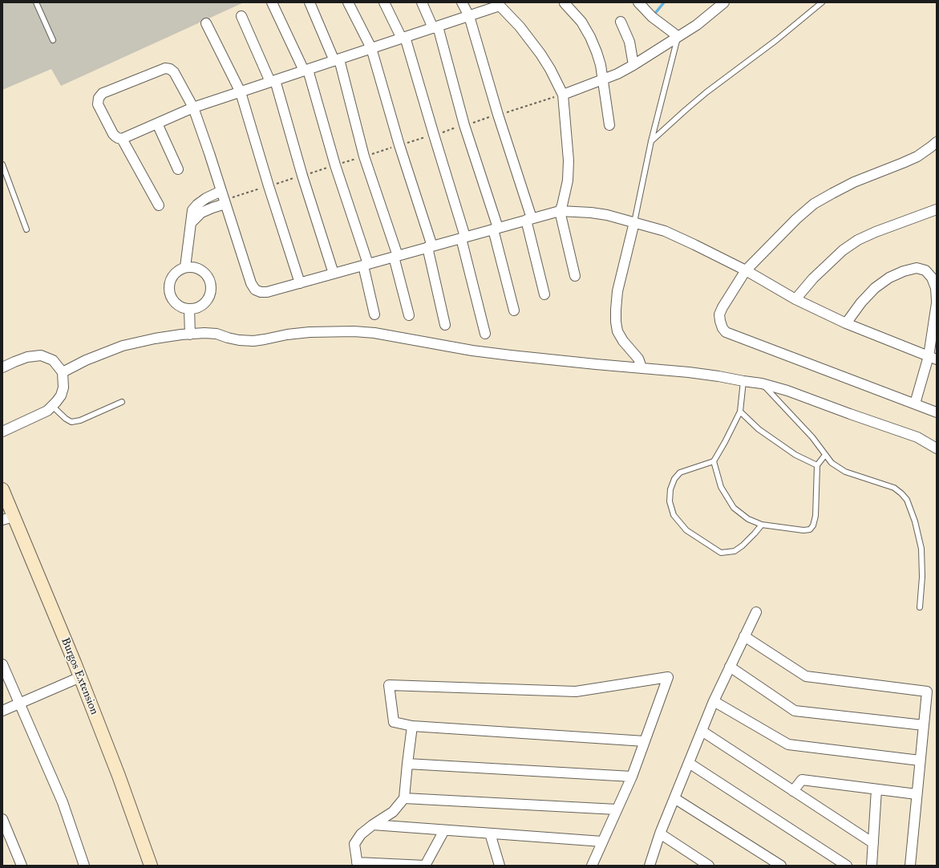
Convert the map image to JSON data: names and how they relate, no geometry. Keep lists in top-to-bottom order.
{
  "streets": {
    "main road": ["Burgos Extension"]
  }
}
